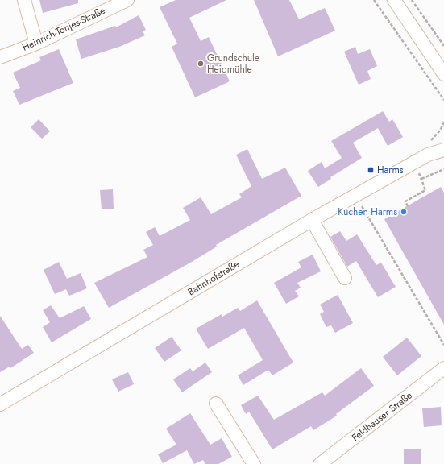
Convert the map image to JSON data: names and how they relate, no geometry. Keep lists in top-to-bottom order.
{
  "streets": {
    "street": ["Heinrich-Tönjes-Straße", "Bahnhofstraße", "Feldhauser Straße"]
  },
  "places": {
    "other": ["Grundschule Heidmühle", "Küchen Harms"],
    "transit": ["Harms"]
  }
}
